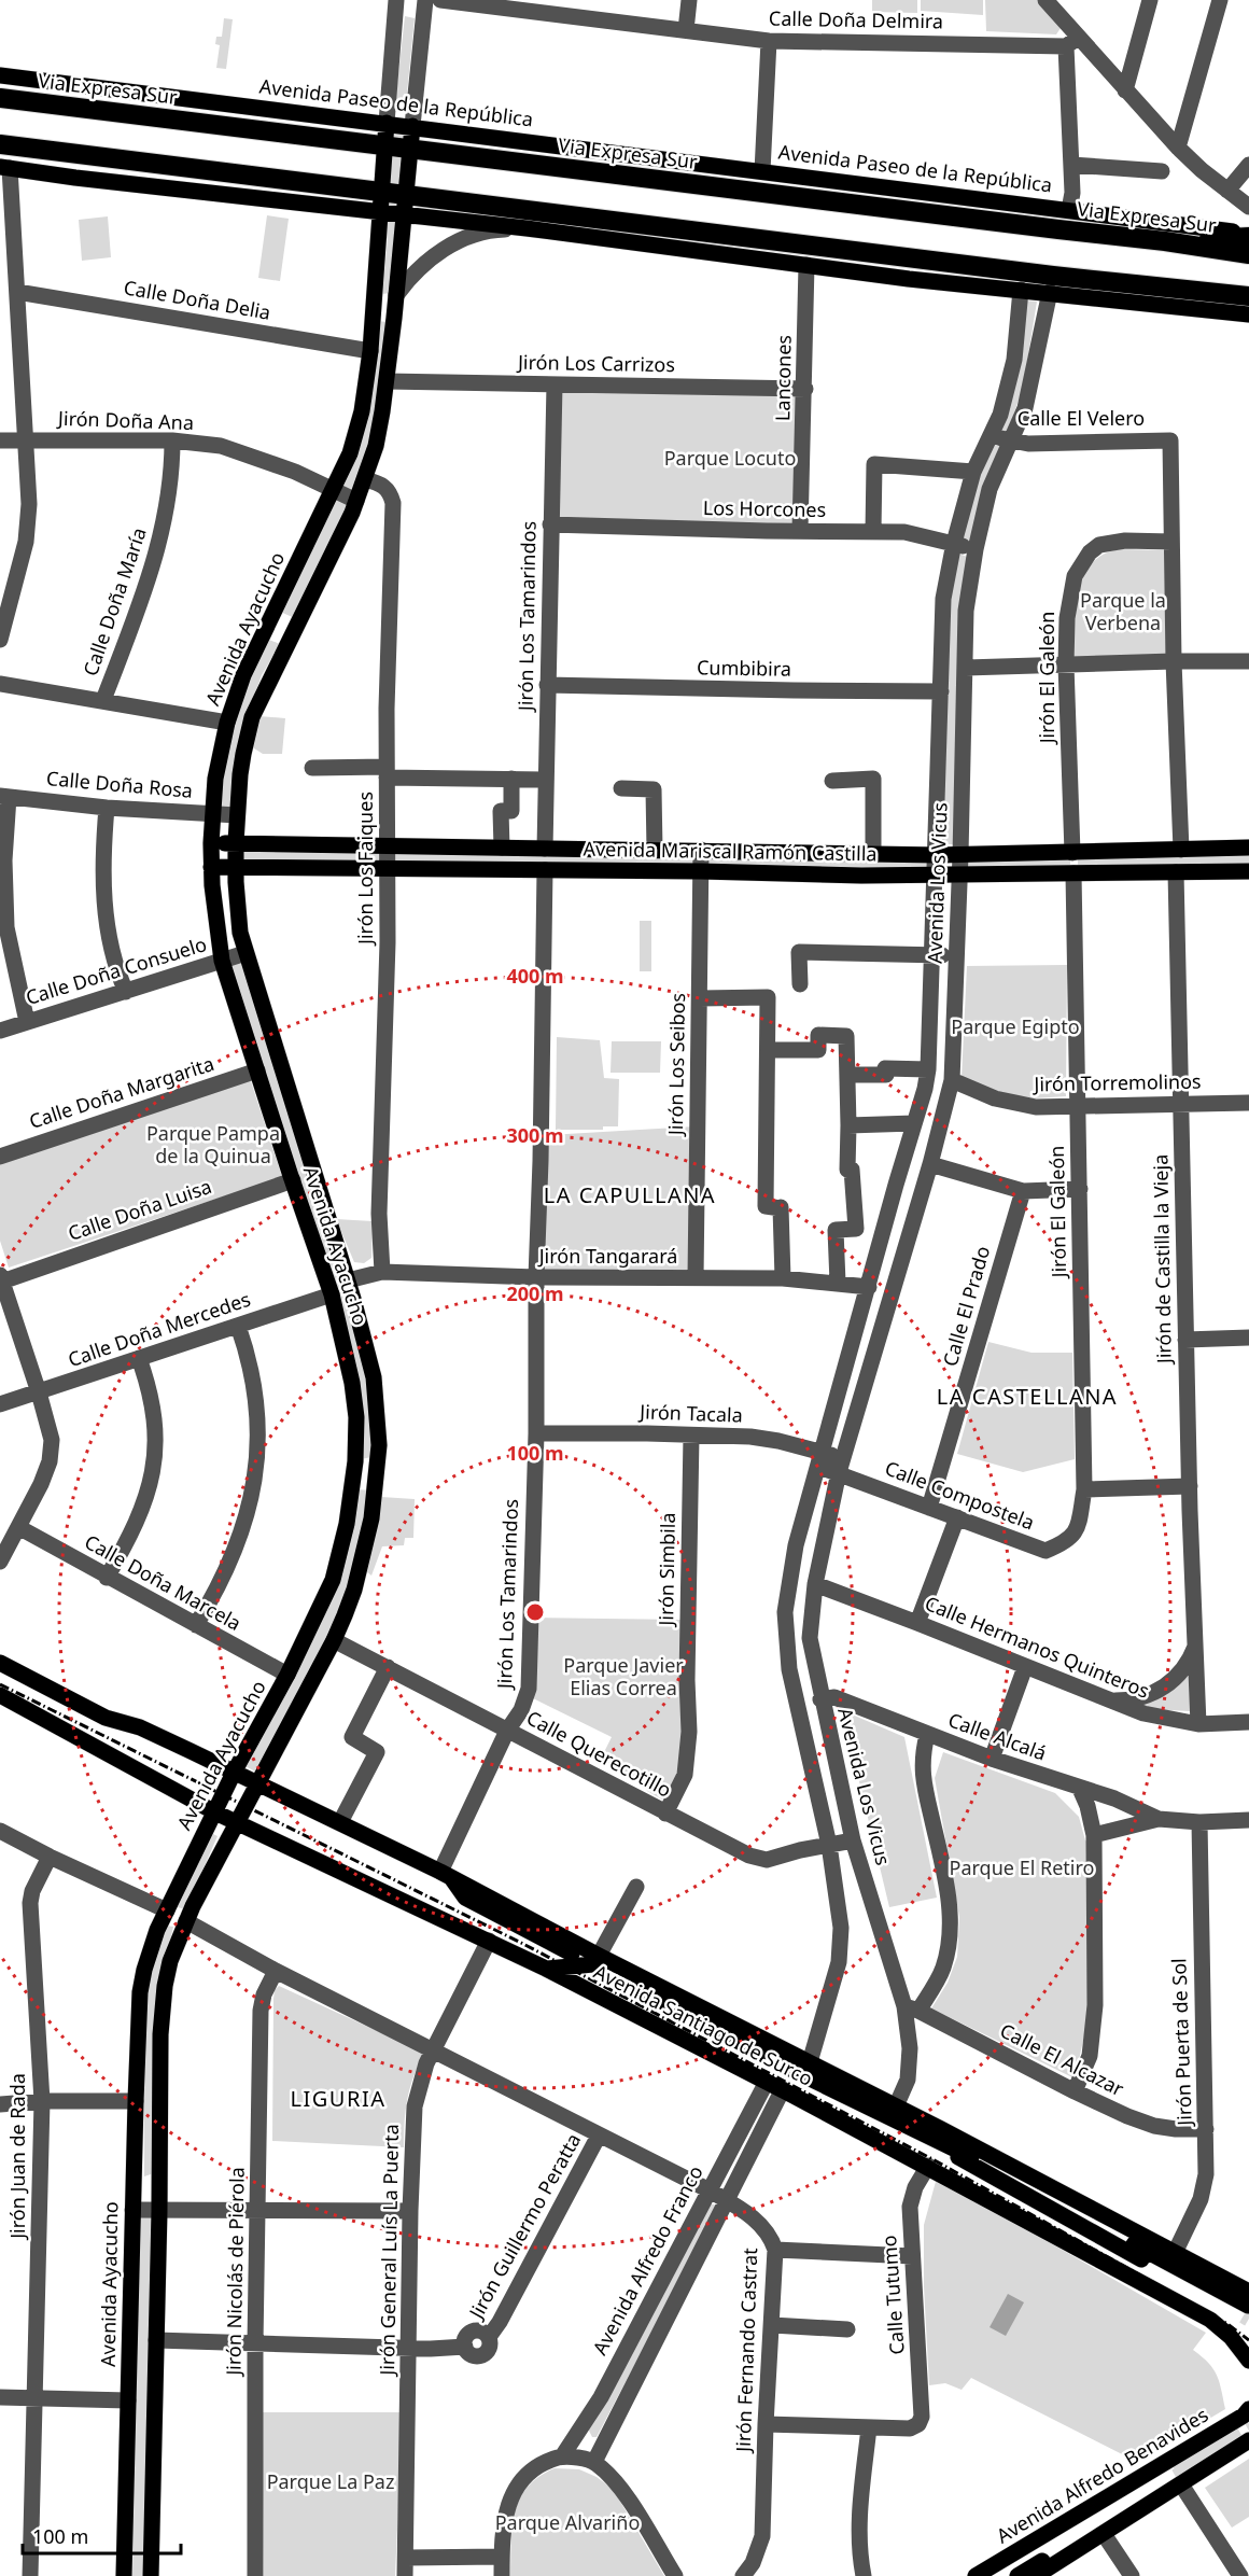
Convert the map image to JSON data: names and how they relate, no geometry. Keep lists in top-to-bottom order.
{
  "streets": {
    "highway": ["Via Expresa Sur"],
    "main road": [
      "Avenida Paseo de la República",
      "Avenida Ayacucho",
      "Avenida Mariscal Ramón Castilla",
      "Avenida Santiago de Surco",
      "Avenida Alfredo Benavides"
    ],
    "street": [
      "Calle Doña Delmira",
      "Calle Doña Delia",
      "Jirón Los Carrizos",
      "Lancones",
      "Calle El Velero",
      "Jirón Doña Ana",
      "Los Horcones",
      "Calle Doña María",
      "Jirón Los Tamarindos",
      "Cumbibira",
      "Jirón El Galeón",
      "Calle Doña Rosa",
      "Jirón Los Faiques",
      "Avenida Los Vicus",
      "Calle Doña Consuelo",
      "Jirón Los Seibos",
      "Jirón Torremolinos",
      "Calle Doña Margarita",
      "Calle Doña Luisa",
      "Jirón Tangarará",
      "Jirón de Castilla la Vieja",
      "Calle El Prado",
      "Calle Doña Mercedes",
      "Jirón Tacala",
      "Calle Compostela",
      "Jirón Simbila",
      "Calle Doña Marcela",
      "Calle Hermanos Quinteros",
      "Calle Alcalá",
      "Calle Querecotillo",
      "Jirón Puerta de Sol",
      "Calle El Alcazar",
      "Jirón Juan de Rada",
      "Jirón Guillermo Peratta",
      "Jirón General Luís La Puerta",
      "Avenida Alfredo Franco",
      "Jirón Nicolás de Piérola",
      "Calle Tutumo",
      "Jirón Fernando Castrat"
    ]
  },
  "crossings": [
    ["Via Expresa Sur", "Avenida Ayacucho"],
    ["Avenida Paseo de la República", "Avenida Ayacucho"],
    ["Calle Doña Delia", "Avenida Ayacucho"],
    ["Jirón Los Carrizos", "Lancones"],
    ["Jirón Los Carrizos", "Jirón Los Tamarindos"],
    ["Jirón Los Carrizos", "Avenida Ayacucho"],
    ["Lancones", "Los Horcones"],
    ["Calle El Velero", "Jirón El Galeón"],
    ["Calle El Velero", "Avenida Los Vicus"],
    ["Jirón Doña Ana", "Calle Doña María"],
    ["Jirón Doña Ana", "Avenida Ayacucho"],
    ["Los Horcones", "Jirón Los Tamarindos"],
    ["Los Horcones", "Avenida Los Vicus"],
    ["Jirón Los Tamarindos", "Cumbibira"],
    ["Jirón Los Tamarindos", "Avenida Mariscal Ramón Castilla"],
    ["Jirón Los Tamarindos", "Jirón Tangarará"],
    ["Jirón Los Tamarindos", "Jirón Tacala"],
    ["Jirón Los Tamarindos", "Calle Querecotillo"],
    ["Jirón Los Tamarindos", "Avenida Santiago de Surco"],
    ["Avenida Ayacucho", "Calle Doña Rosa"],
    ["Avenida Ayacucho", "Avenida Mariscal Ramón Castilla"],
    ["Avenida Ayacucho", "Jirón Los Faiques"],
    ["Avenida Ayacucho", "Calle Doña Consuelo"],
    ["Avenida Ayacucho", "Calle Doña Margarita"],
    ["Avenida Ayacucho", "Calle Doña Luisa"],
    ["Avenida Ayacucho", "Jirón Tangarará"],
    ["Avenida Ayacucho", "Calle Doña Mercedes"],
    ["Avenida Ayacucho", "Calle Doña Marcela"],
    ["Avenida Ayacucho", "Calle Querecotillo"],
    ["Avenida Ayacucho", "Avenida Santiago de Surco"],
    ["Avenida Ayacucho", "Jirón Fernando Castrat"],
    ["Cumbibira", "Avenida Los Vicus"],
    ["Jirón El Galeón", "Avenida Mariscal Ramón Castilla"],
    ["Jirón El Galeón", "Jirón Torremolinos"],
    ["Jirón El Galeón", "Calle Compostela"],
    ["Avenida Mariscal Ramón Castilla", "Jirón Los Faiques"],
    ["Avenida Mariscal Ramón Castilla", "Avenida Los Vicus"],
    ["Avenida Mariscal Ramón Castilla", "Jirón Los Seibos"],
    ["Avenida Mariscal Ramón Castilla", "Jirón de Castilla la Vieja"],
    ["Jirón Los Faiques", "Jirón Tangarará"],
    ["Avenida Los Vicus", "Jirón Torremolinos"],
    ["Avenida Los Vicus", "Jirón Tangarará"],
    ["Avenida Los Vicus", "Jirón Tacala"],
    ["Avenida Los Vicus", "Calle Compostela"],
    ["Avenida Los Vicus", "Calle Hermanos Quinteros"],
    ["Avenida Los Vicus", "Calle Alcalá"],
    ["Avenida Los Vicus", "Calle Querecotillo"],
    ["Avenida Los Vicus", "Avenida Santiago de Surco"],
    ["Avenida Los Vicus", "Calle El Alcazar"],
    ["Jirón Los Seibos", "Jirón Tangarará"],
    ["Jirón Torremolinos", "Jirón de Castilla la Vieja"],
    ["Jirón de Castilla la Vieja", "Calle Hermanos Quinteros"],
    ["Calle El Prado", "Calle Compostela"],
    ["Jirón Tacala", "Jirón Simbila"],
    ["Jirón Simbila", "Calle Querecotillo"],
    ["Calle Alcalá", "Jirón Puerta de Sol"],
    ["Avenida Santiago de Surco", "Jirón Puerta de Sol"],
    ["Avenida Santiago de Surco", "Jirón General Luís La Puerta"],
    ["Avenida Santiago de Surco", "Avenida Alfredo Franco"],
    ["Avenida Santiago de Surco", "Calle Tutumo"],
    ["Jirón Puerta de Sol", "Calle El Alcazar"],
    ["Jirón Guillermo Peratta", "Jirón General Luís La Puerta"],
    ["Jirón Guillermo Peratta", "Jirón Fernando Castrat"],
    ["Jirón General Luís La Puerta", "Jirón Fernando Castrat"],
    ["Avenida Alfredo Franco", "Jirón Fernando Castrat"],
    ["Jirón Nicolás de Piérola", "Jirón Fernando Castrat"]
  ],
  "districts": ["LA CAPULLANA", "LA CASTELLANA", "LIGURIA"],
  "parks": [
    "Parque Locuto",
    "Parque la Verbena",
    "Parque Egipto",
    "Parque Pampa de la Quinua",
    "Parque Javier Elias Correa",
    "Parque El Retiro",
    "Parque La Paz",
    "Parque Alvariño"
  ],
  "scale_bar": "100 m",
  "rings": [
    "400 m",
    "300 m",
    "200 m",
    "100 m"
  ]
}
